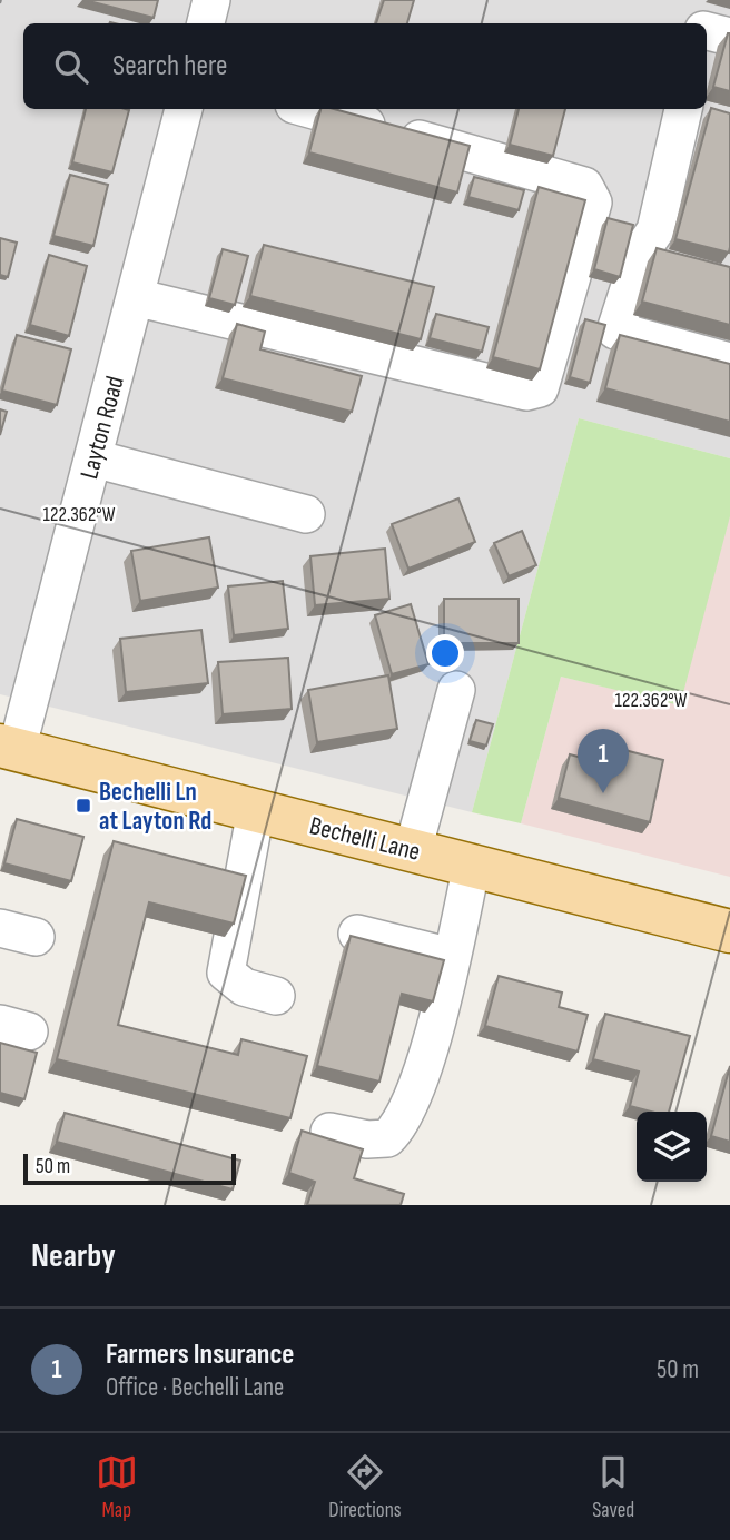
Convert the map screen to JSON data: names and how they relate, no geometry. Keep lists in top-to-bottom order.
{
  "streets": {
    "main road": ["Bechelli Lane"],
    "street": ["Layton Road"]
  },
  "crossings": [
    ["Layton Road", "Bechelli Lane"]
  ],
  "places": {
    "transit": ["Bechelli Ln at Layton Rd"]
  },
  "scale_bar": "50 m",
  "page": {
    "search": "Search here",
    "pins": "1",
    "scale": "50 m",
    "heading": "Nearby",
    "list": [
      {
        "mark": "1",
        "name": "Farmers Insurance",
        "note": "Office · Bechelli Lane",
        "value": "50 m"
      }
    ],
    "nav": ["Map", "Directions", "Saved"]
  },
  "coordinates": ["122.362°W"]
}
